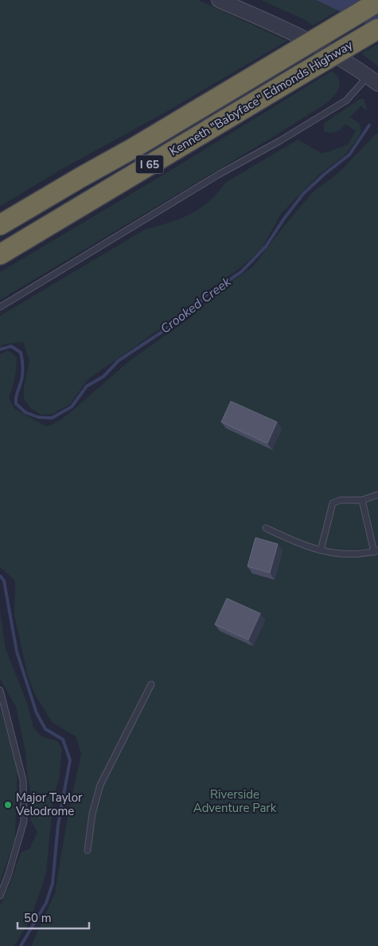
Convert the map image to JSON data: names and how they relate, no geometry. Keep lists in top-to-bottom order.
{
  "streets": {
    "highway": ["Kenneth \"Babyface\" Edmonds Highway", "I 65"]
  },
  "water": ["Crooked Creek"],
  "parks": ["Riverside Adventure Park"],
  "places": ["Major Taylor Velodrome"],
  "scale_bar": "50 m"
}
